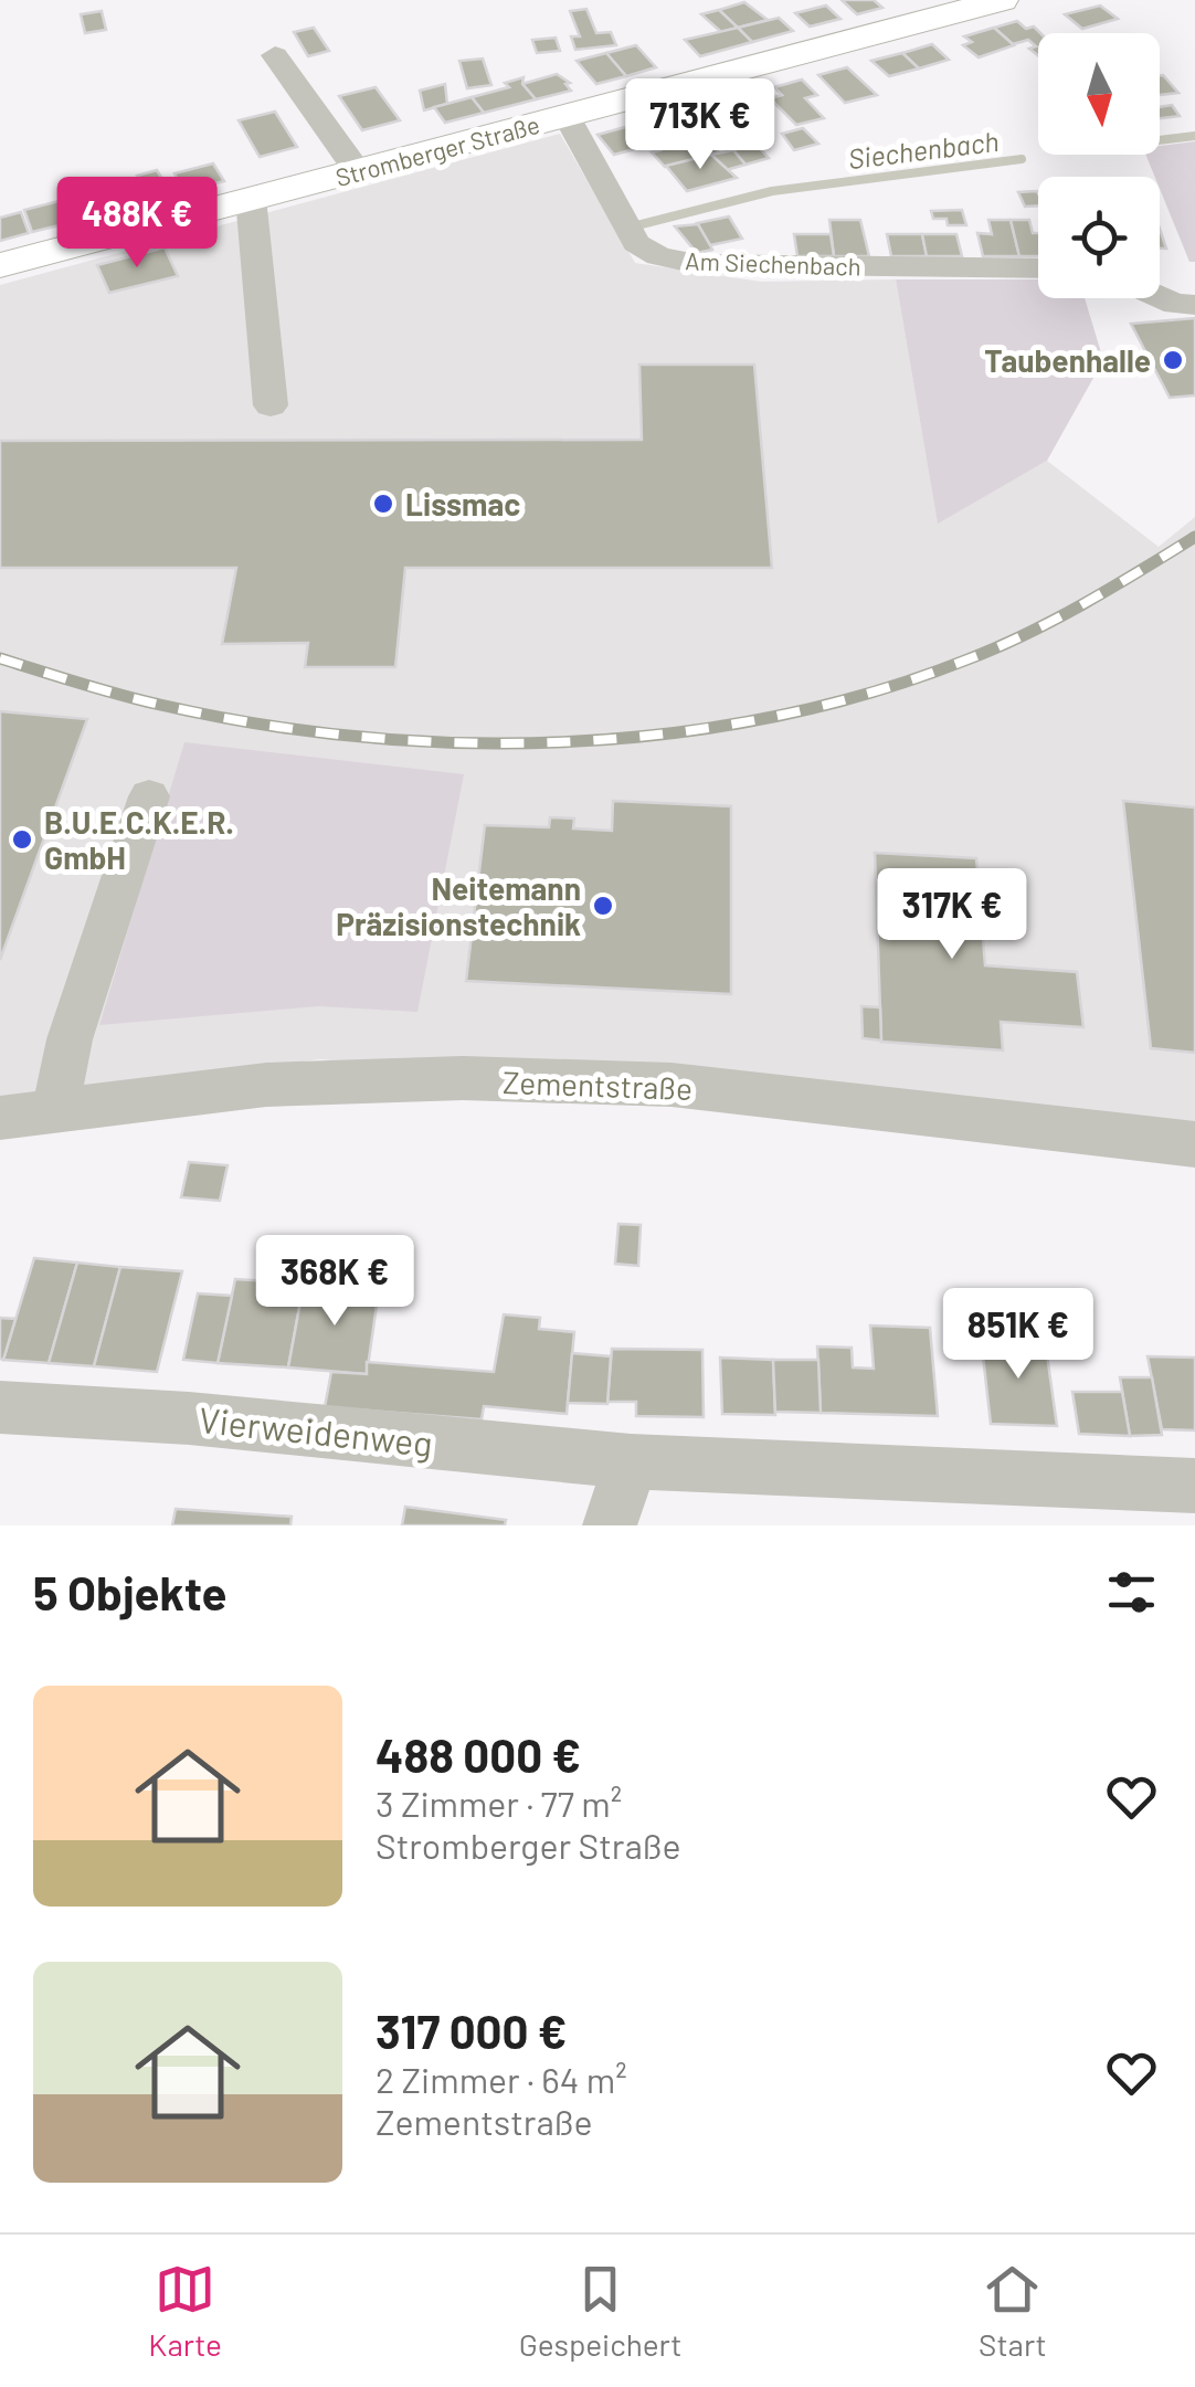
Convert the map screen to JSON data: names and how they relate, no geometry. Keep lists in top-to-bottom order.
{
  "streets": {
    "main road": ["Stromberger Straße"],
    "street": ["Am Siechenbach", "Zementstraße", "Vierweidenweg"]
  },
  "crossings": [
    ["Stromberger Straße", "Am Siechenbach"]
  ],
  "water": ["Siechenbach"],
  "places": [
    "Taubenhalle",
    "Lissmac",
    "B.U.E.C.K.E.R. GmbH",
    "Neitemann Präzisionstechnik"
  ],
  "north": "bottom",
  "page": {
    "price": [
      "713K €",
      "488K €",
      "317K €",
      "368K €",
      "851K €"
    ],
    "heading": "5 Objekte",
    "list": [
      {
        "name": "488 000 €",
        "note": "3 Zimmer · 77 m² · Stromberger Straße"
      },
      {
        "name": "317 000 €",
        "note": "2 Zimmer · 64 m² · Zementstraße"
      }
    ],
    "tabs": ["Karte", "Gespeichert", "Start"]
  }
}
